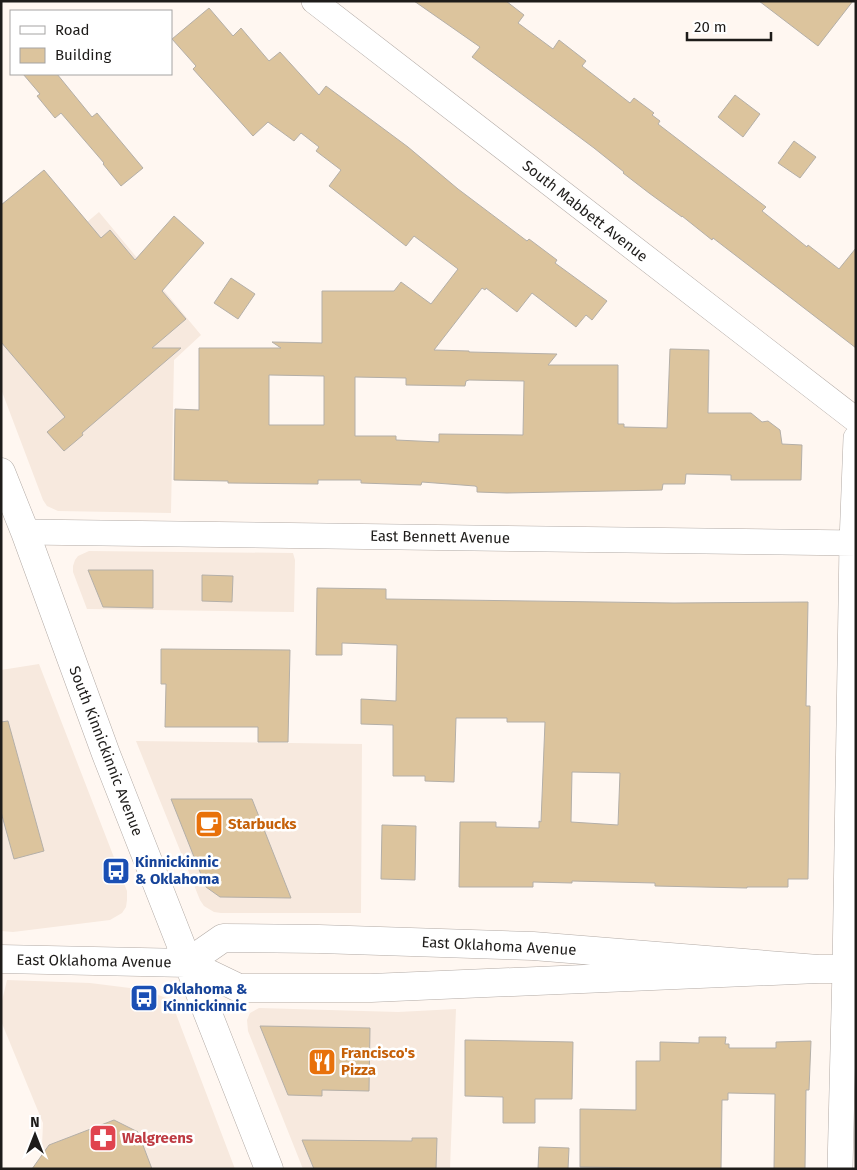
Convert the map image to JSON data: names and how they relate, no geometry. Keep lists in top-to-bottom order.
{
  "streets": {
    "street": [
      "South Mabbett Avenue",
      "East Bennett Avenue",
      "South Kinnickinnic Avenue",
      "East Oklahoma Avenue"
    ]
  },
  "crossings": [
    ["East Bennett Avenue", "South Kinnickinnic Avenue"],
    ["South Kinnickinnic Avenue", "East Oklahoma Avenue"]
  ],
  "places": {
    "cafe": ["Starbucks"],
    "bus stop": ["Kinnickinnic & Oklahoma", "Oklahoma & Kinnickinnic"],
    "restaurant": ["Francisco's Pizza"],
    "pharmacy": ["Walgreens"]
  },
  "legend": ["Road", "Building"],
  "scale_bar": "20 m",
  "north": "top"
}
